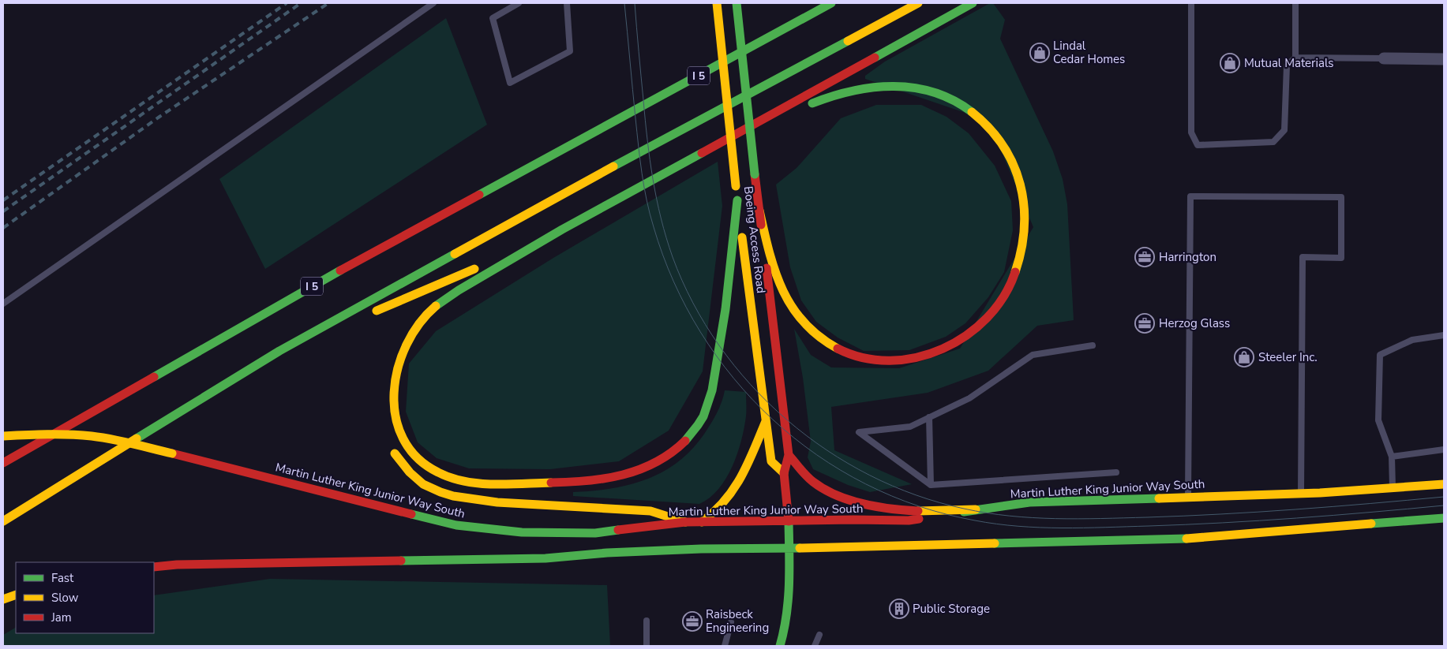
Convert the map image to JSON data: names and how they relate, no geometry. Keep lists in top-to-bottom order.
{
  "streets": {
    "main road": ["I 5", "Boeing Access Road", "Martin Luther King Junior Way South"]
  },
  "crossings": [
    ["Boeing Access Road", "Martin Luther King Junior Way South"]
  ],
  "places": {
    "shop": ["Lindal Cedar Homes", "Mutual Materials", "Steeler Inc."],
    "office": ["Harrington", "Herzog Glass", "Raisbeck Engineering"],
    "building": ["Public Storage"]
  },
  "legend": ["Fast", "Slow", "Jam"]
}
